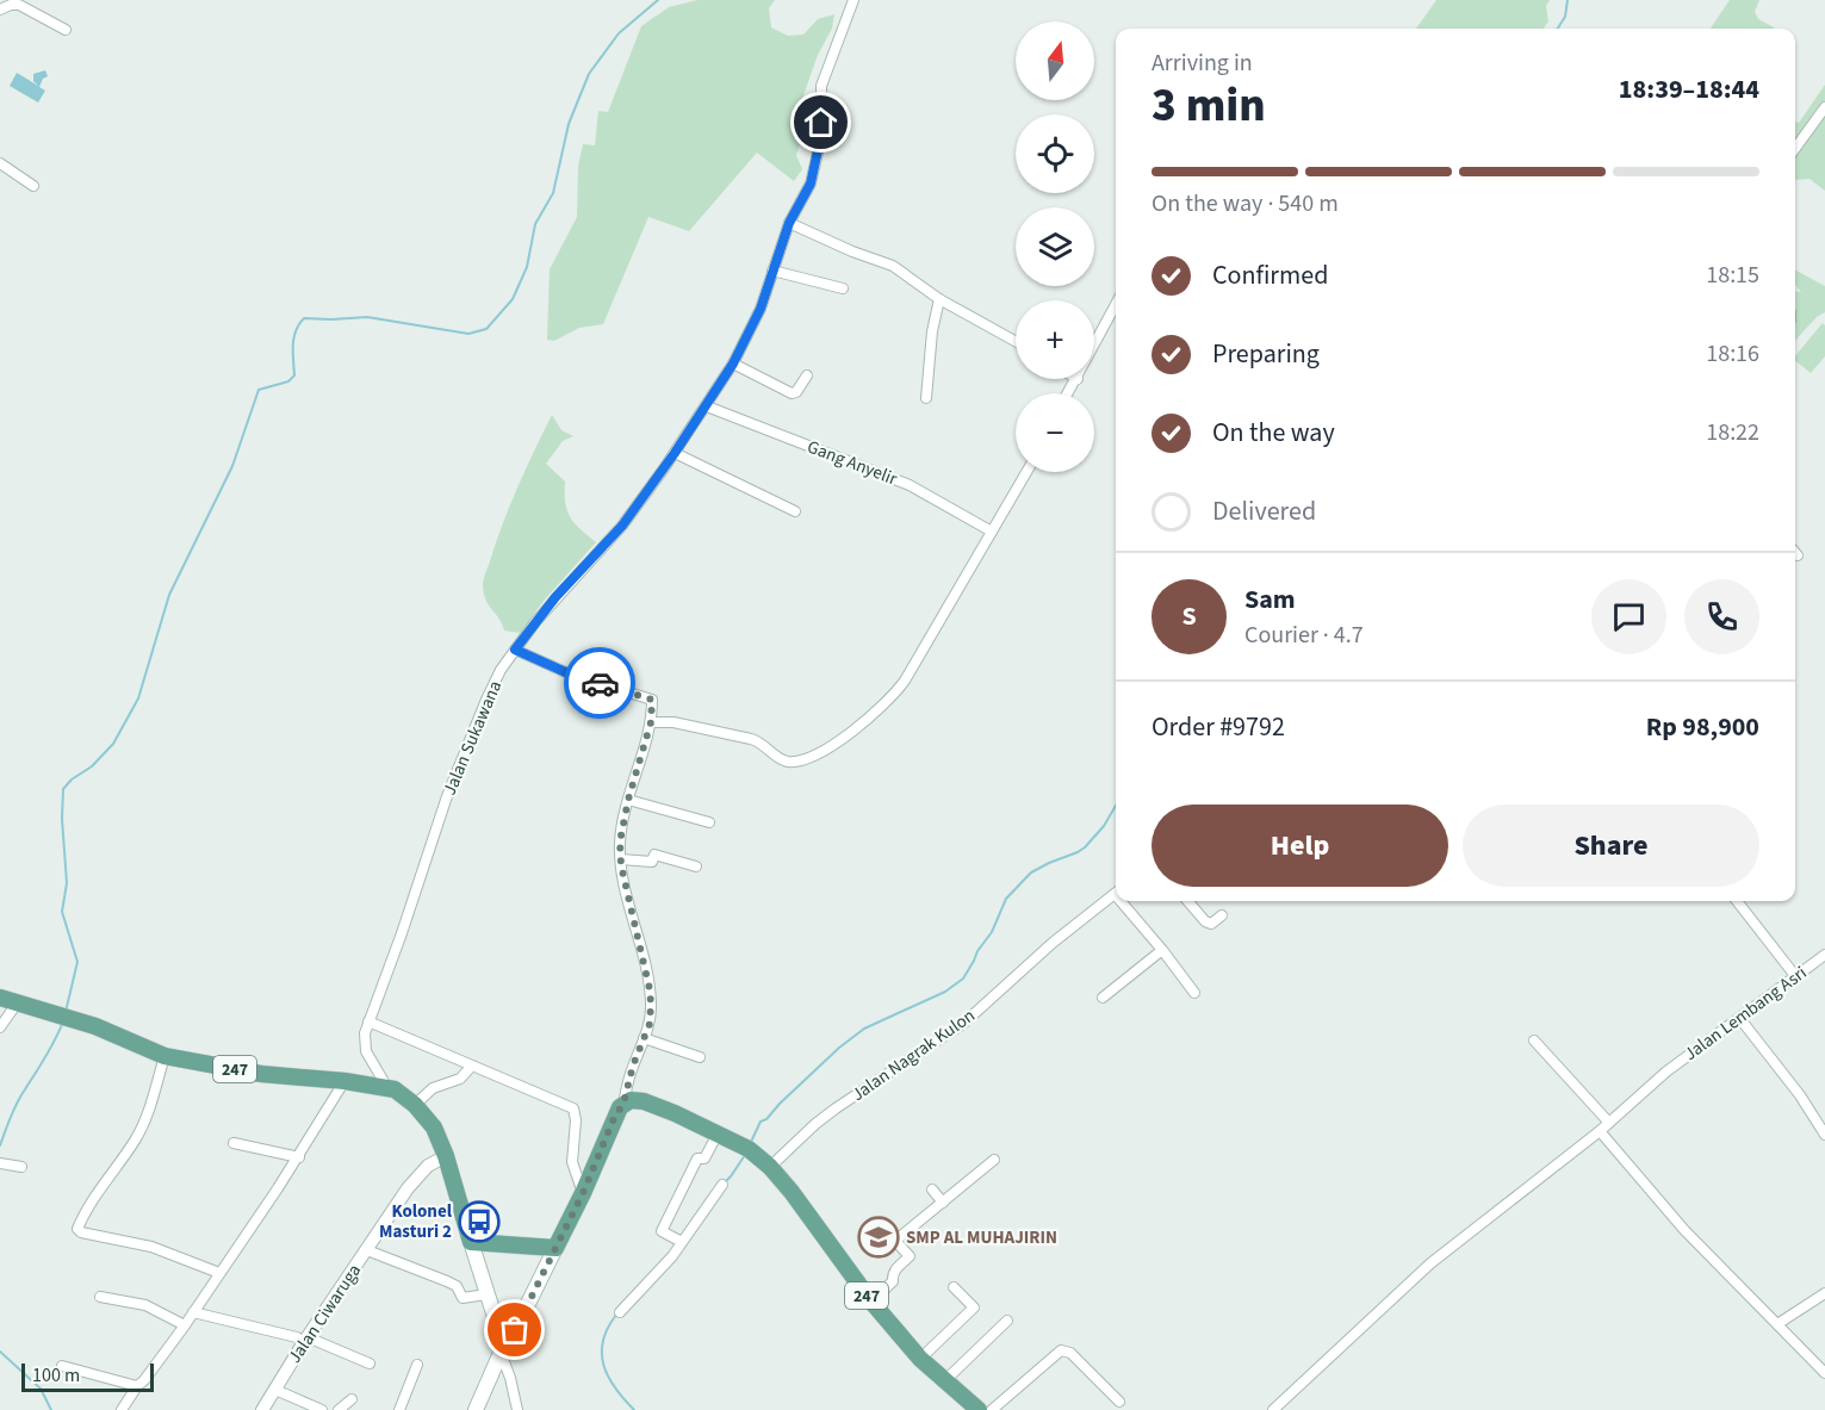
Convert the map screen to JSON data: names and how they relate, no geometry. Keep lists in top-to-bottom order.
{
  "streets": {
    "main road": ["247"],
    "street": [
      "Gang Anyelir",
      "Jalan Sukawana",
      "Jalan Lembang Asri",
      "Jalan Nagrak Kulon",
      "Jalan Ciwaruga"
    ]
  },
  "crossings": [
    ["Gang Anyelir", "Jalan Sukawana"],
    ["Jalan Sukawana", "247"],
    ["Jalan Nagrak Kulon", "247"],
    ["247", "Jalan Ciwaruga"]
  ],
  "places": {
    "bus stop": ["Kolonel Masturi 2"],
    "school or university": ["SMP AL MUHAJIRIN"]
  },
  "scale_bar": "100 m",
  "north": "top",
  "page": {
    "map_buttons": ["+", "−"],
    "heading": ["3 min", "Arriving in", "18:39–18:44"],
    "panel": [
      "Sam",
      "Courier · 4.7",
      "Order #9792",
      "Rp 98,900"
    ],
    "bar": "On the way · 540 m",
    "list": [
      ["Confirmed", "18:15"],
      ["Preparing", "18:16"],
      ["On the way", "18:22"],
      "Delivered"
    ],
    "round": "S",
    "buttons": ["Help", "Share"],
    "scale": "100 m"
  }
}
